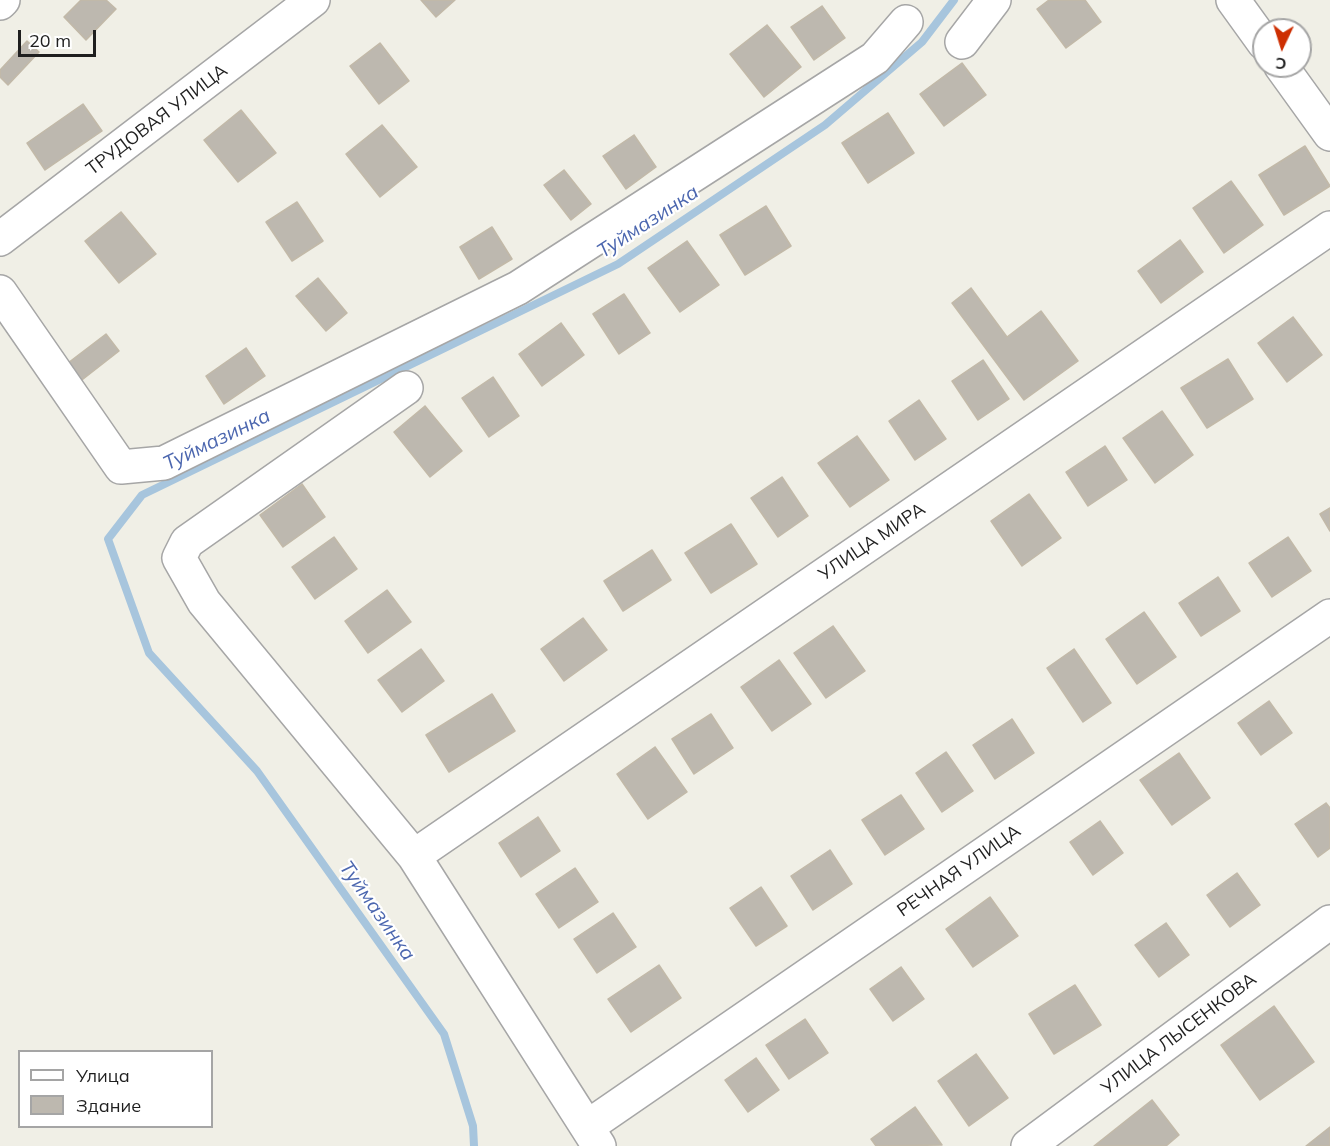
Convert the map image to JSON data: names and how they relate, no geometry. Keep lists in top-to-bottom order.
{
  "streets": {
    "street": [
      "ТРУДОВАЯ УЛИЦА",
      "УЛИЦА МИРА",
      "РЕЧНАЯ УЛИЦА",
      "УЛИЦА ЛЫСЕНКОВА"
    ]
  },
  "water": ["Туймазинка"],
  "legend": ["Улица", "Здание"],
  "scale_bar": "20 m",
  "north": "bottom"
}
